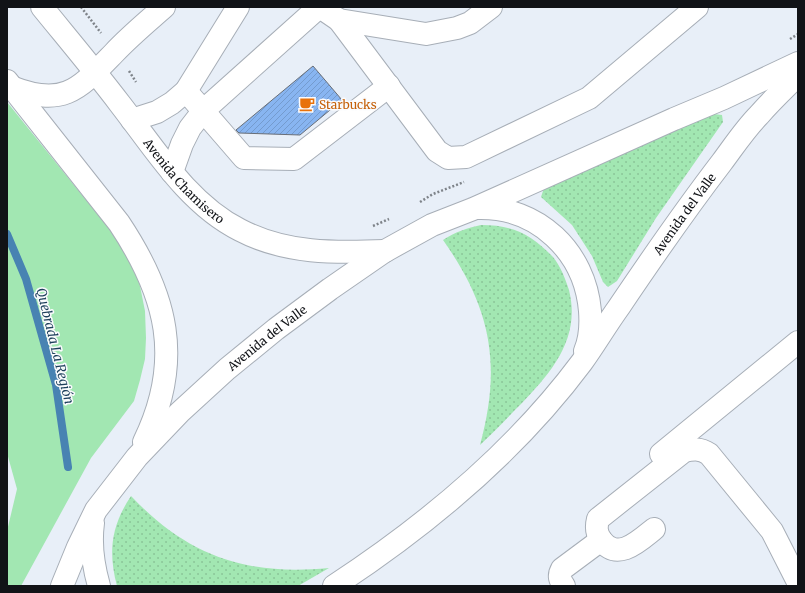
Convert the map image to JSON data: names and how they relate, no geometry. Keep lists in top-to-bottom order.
{
  "streets": {
    "street": ["Avenida Chamisero", "Avenida del Valle"]
  },
  "crossings": [
    ["Avenida Chamisero", "Avenida del Valle"]
  ],
  "water": ["Quebrada La Región"],
  "places": {
    "cafe": ["Starbucks"]
  }
}
